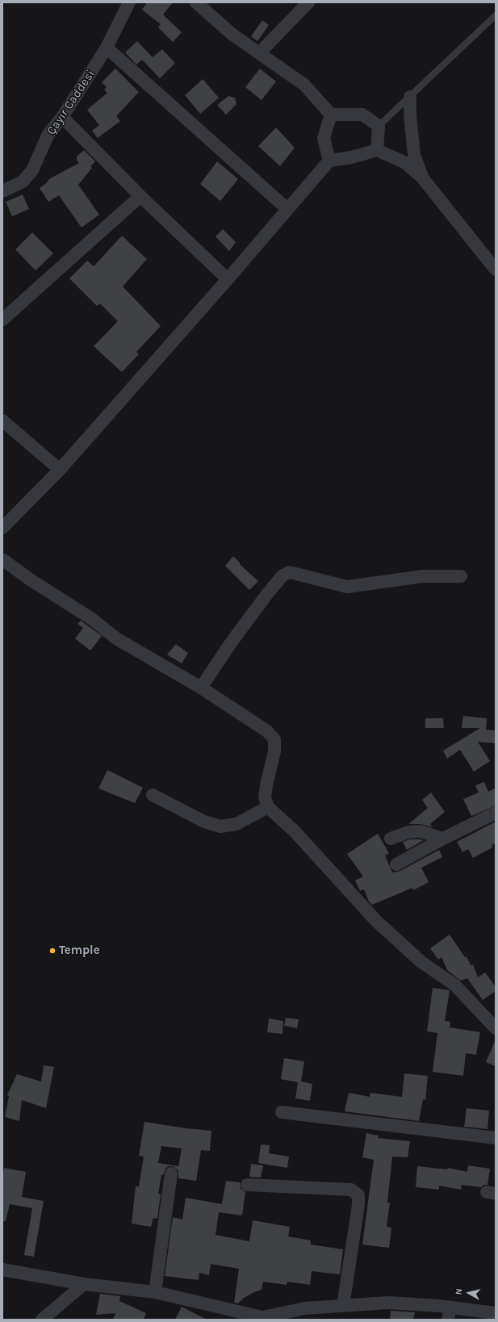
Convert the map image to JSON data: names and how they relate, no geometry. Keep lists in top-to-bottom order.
{
  "streets": {
    "street": ["Çayır Caddesi"]
  },
  "places": ["Temple"],
  "north": "left"
}
